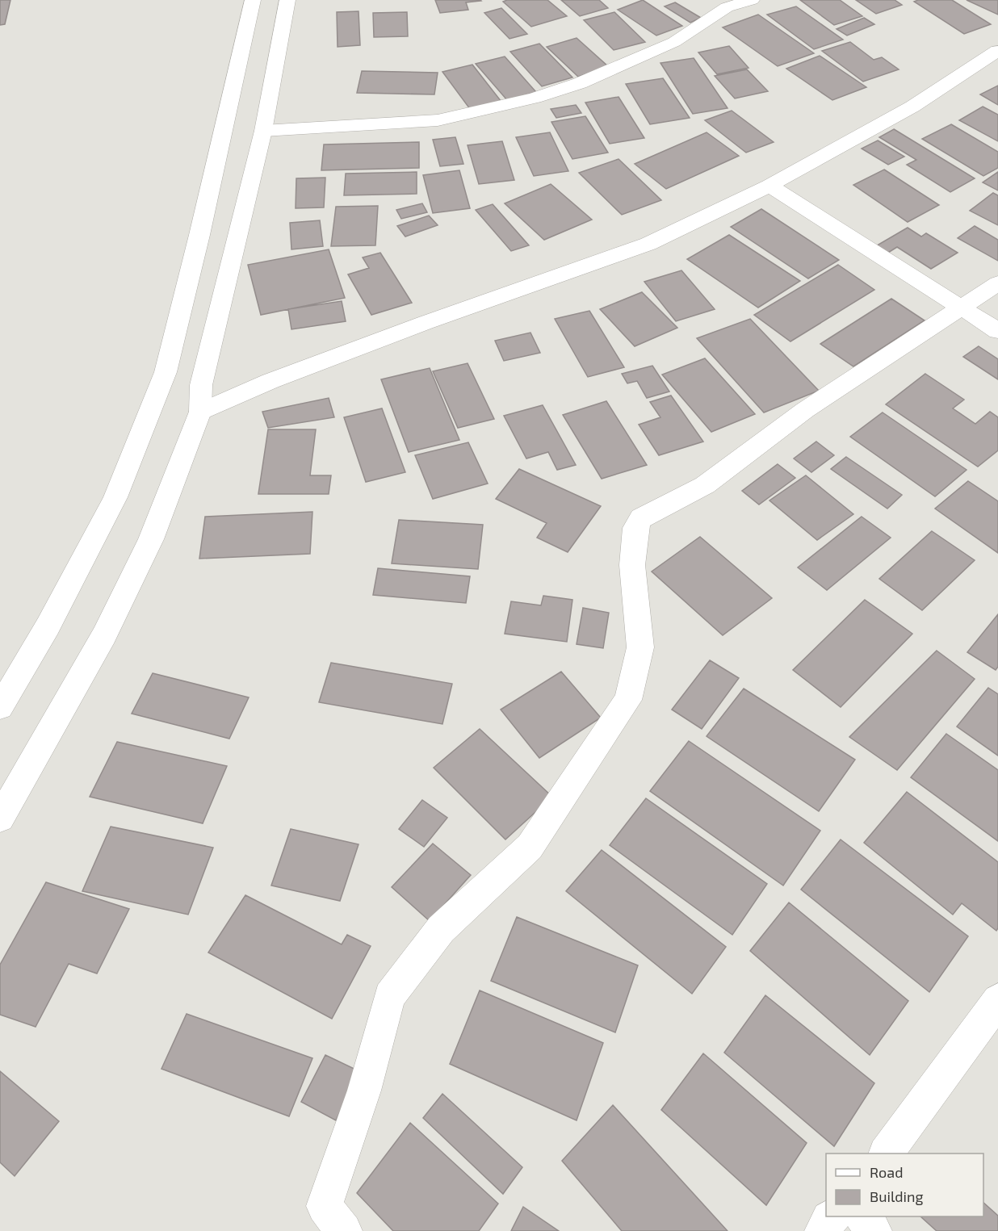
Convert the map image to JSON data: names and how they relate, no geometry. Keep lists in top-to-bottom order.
{
  "legend": ["Road", "Building"]
}
